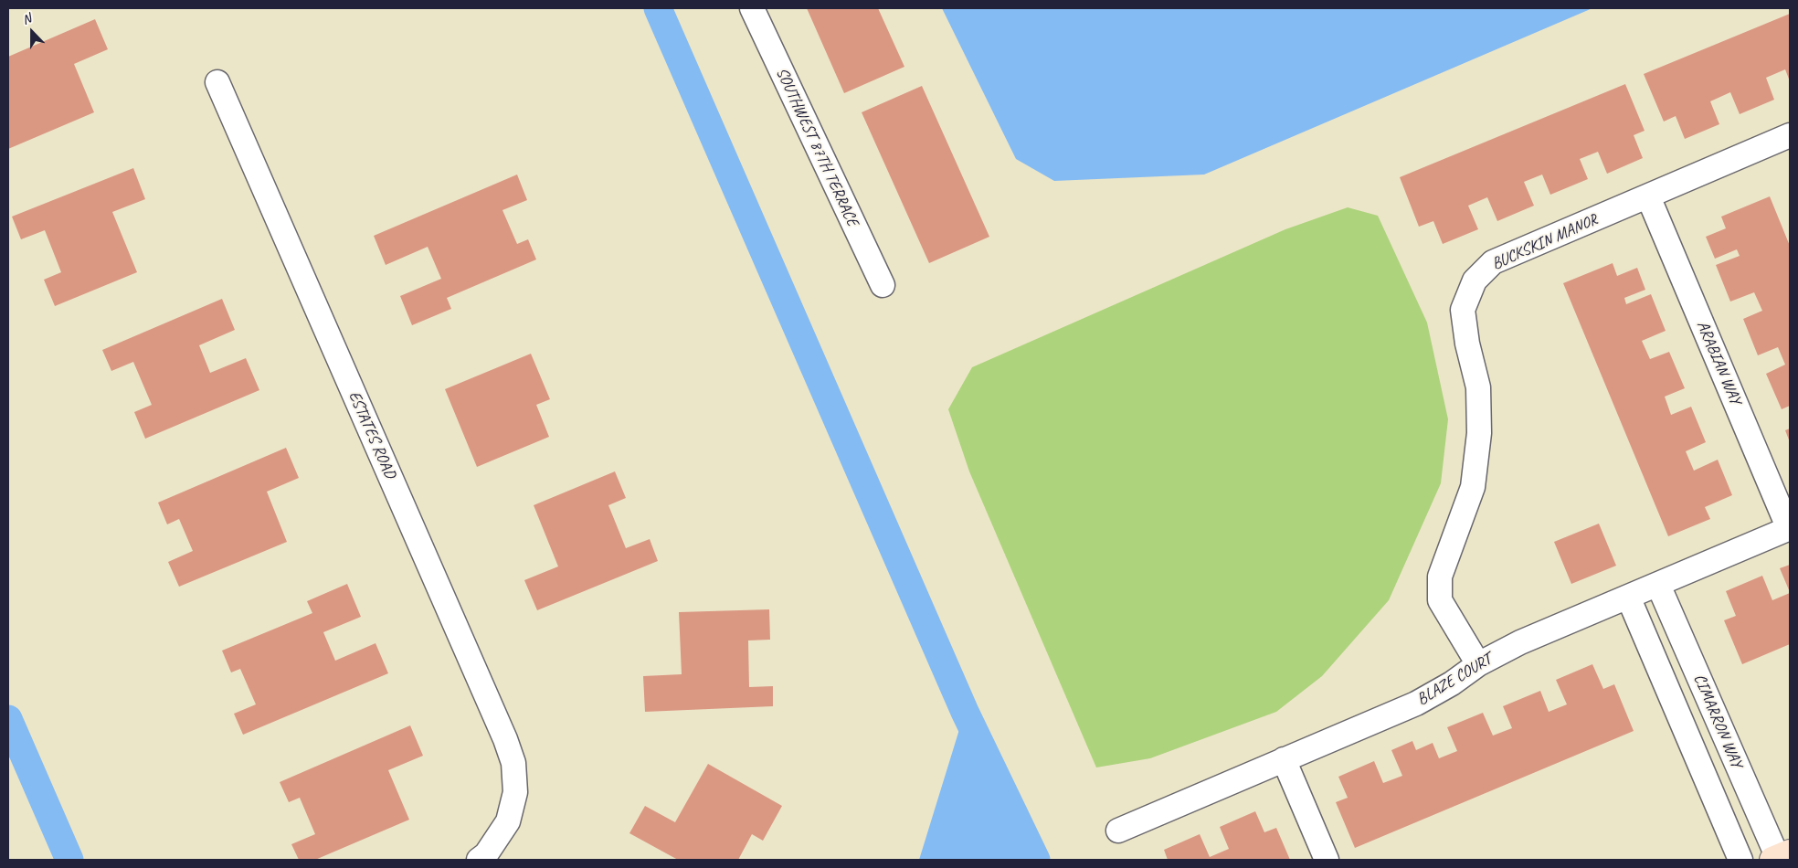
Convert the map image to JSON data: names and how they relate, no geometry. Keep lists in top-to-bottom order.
{
  "streets": {
    "street": [
      "SOUTHWEST 87TH TERRACE",
      "BUCKSKIN MANOR",
      "ARABIAN WAY",
      "ESTATES ROAD",
      "BLAZE COURT",
      "CIMARRON WAY"
    ]
  },
  "crossings": [
    ["BUCKSKIN MANOR", "ARABIAN WAY"],
    ["BUCKSKIN MANOR", "BLAZE COURT"],
    ["ARABIAN WAY", "BLAZE COURT"],
    ["BLAZE COURT", "CIMARRON WAY"]
  ],
  "north": "top"
}
